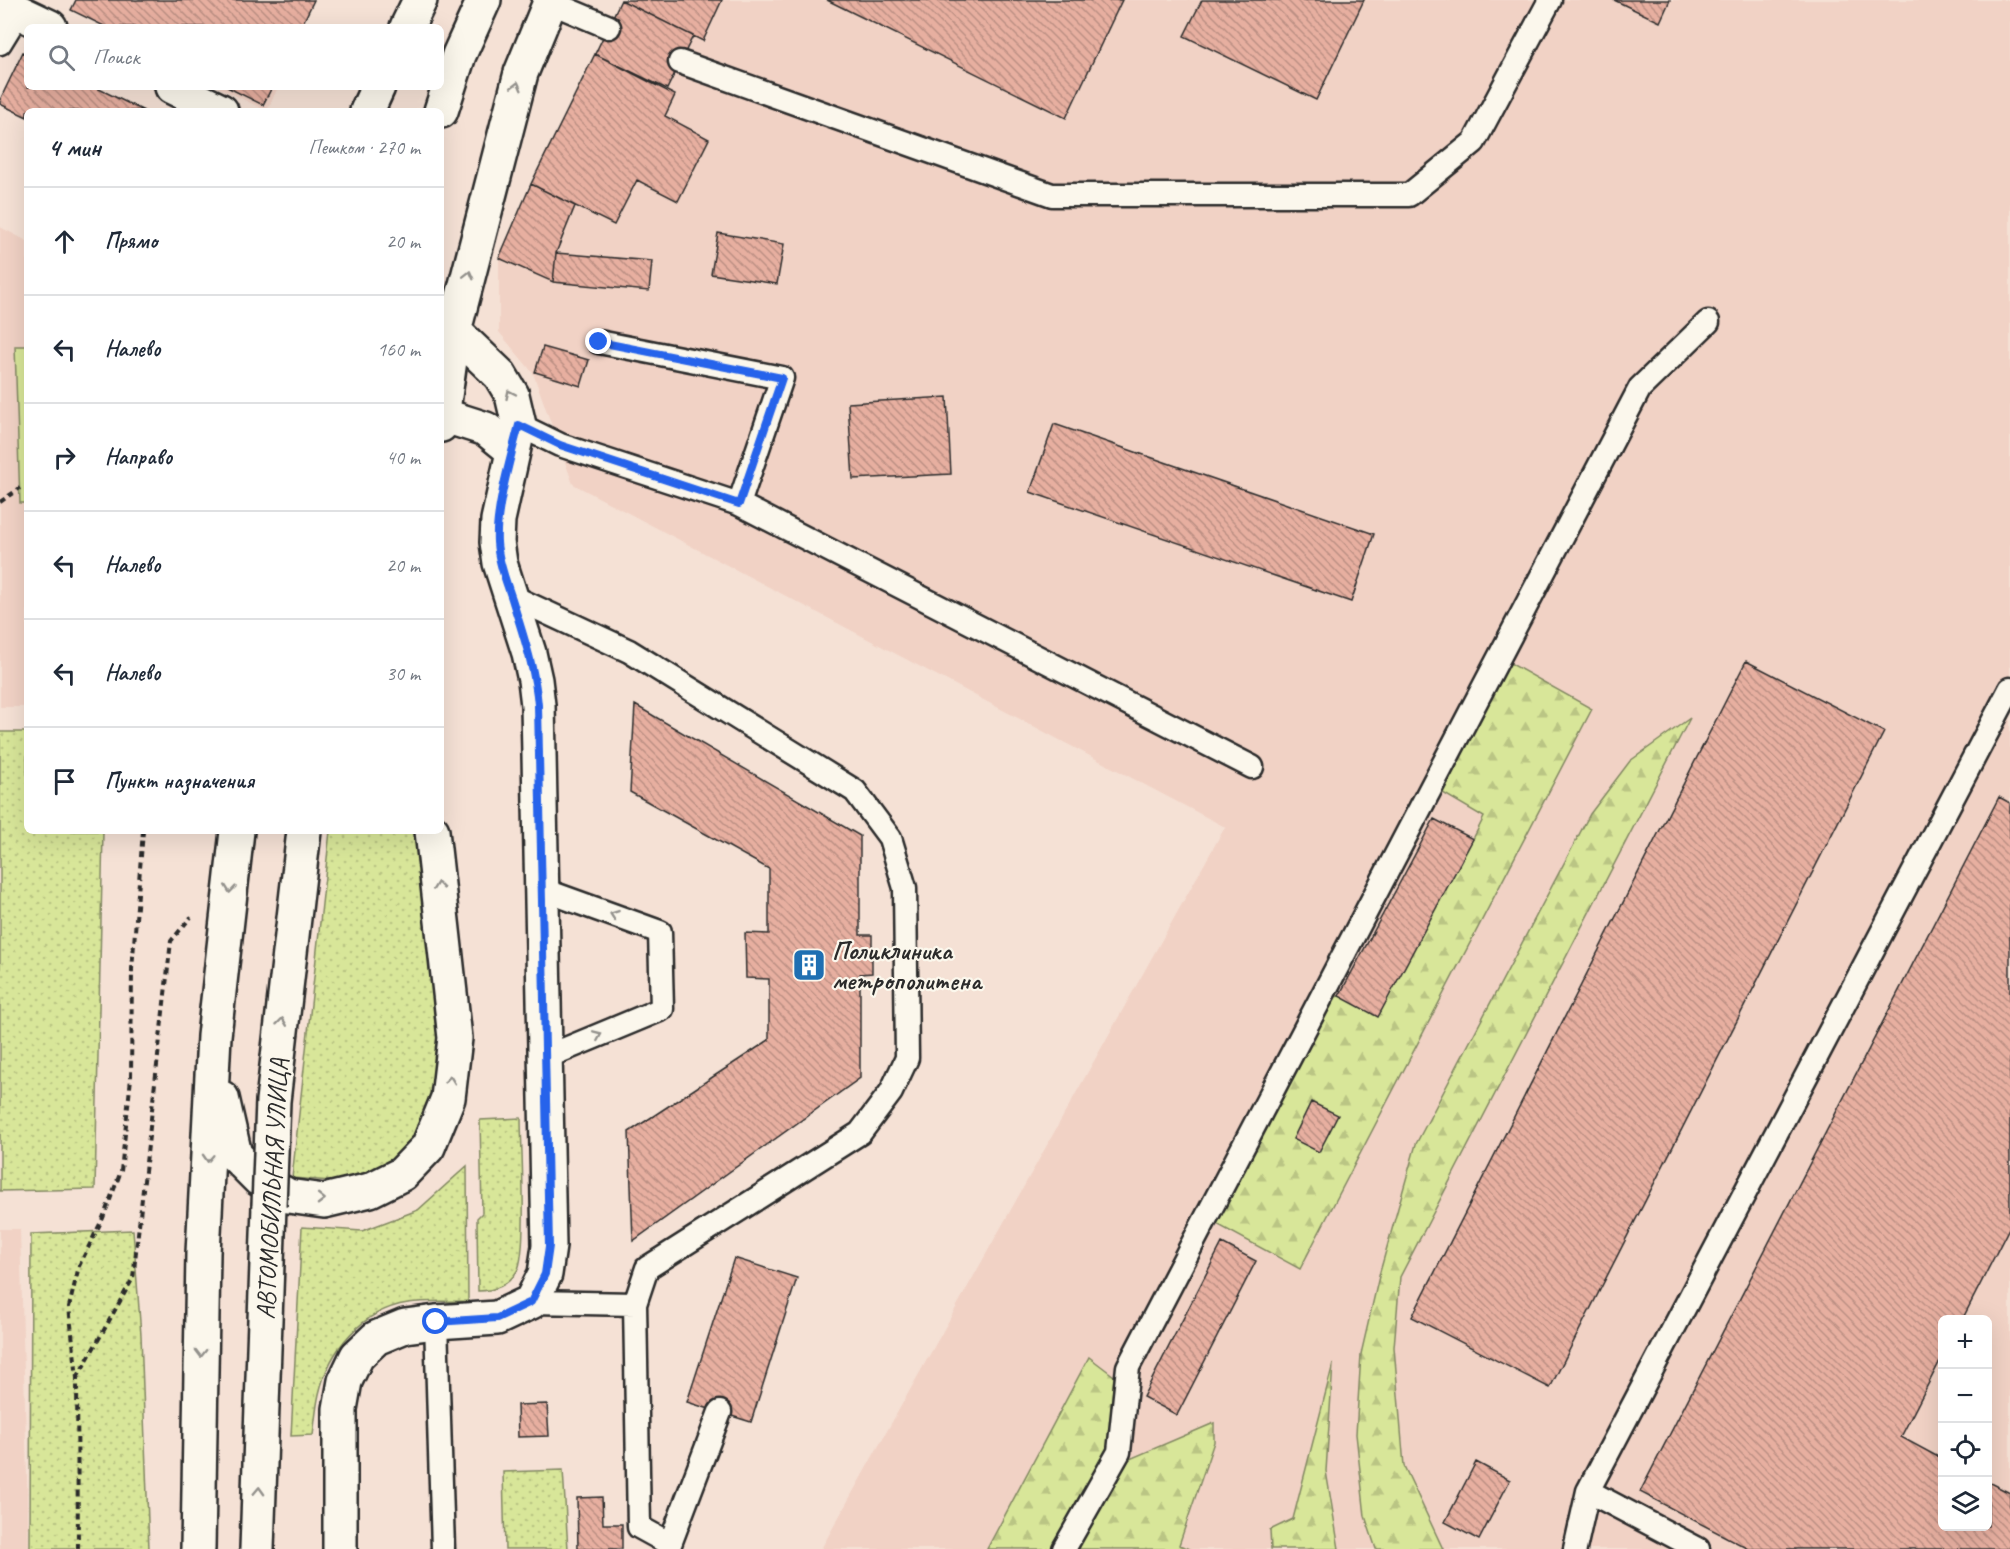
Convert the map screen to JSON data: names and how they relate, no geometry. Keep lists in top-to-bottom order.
{
  "streets": {
    "main road": ["АВТОМОБИЛЬНАЯ УЛИЦА"]
  },
  "places": {
    "building": ["Поликлиника метрополитена"]
  },
  "page": {
    "search": "Поиск",
    "heading": ["4 мин", "Пешком · 270 m"],
    "list": [
      ["Прямо", "20 m"],
      ["Налево", "160 m"],
      ["Направо", "40 m"],
      ["Налево", "20 m"],
      ["Налево", "30 m"],
      "Пункт назначения"
    ],
    "map_buttons": ["+", "−"]
  }
}
